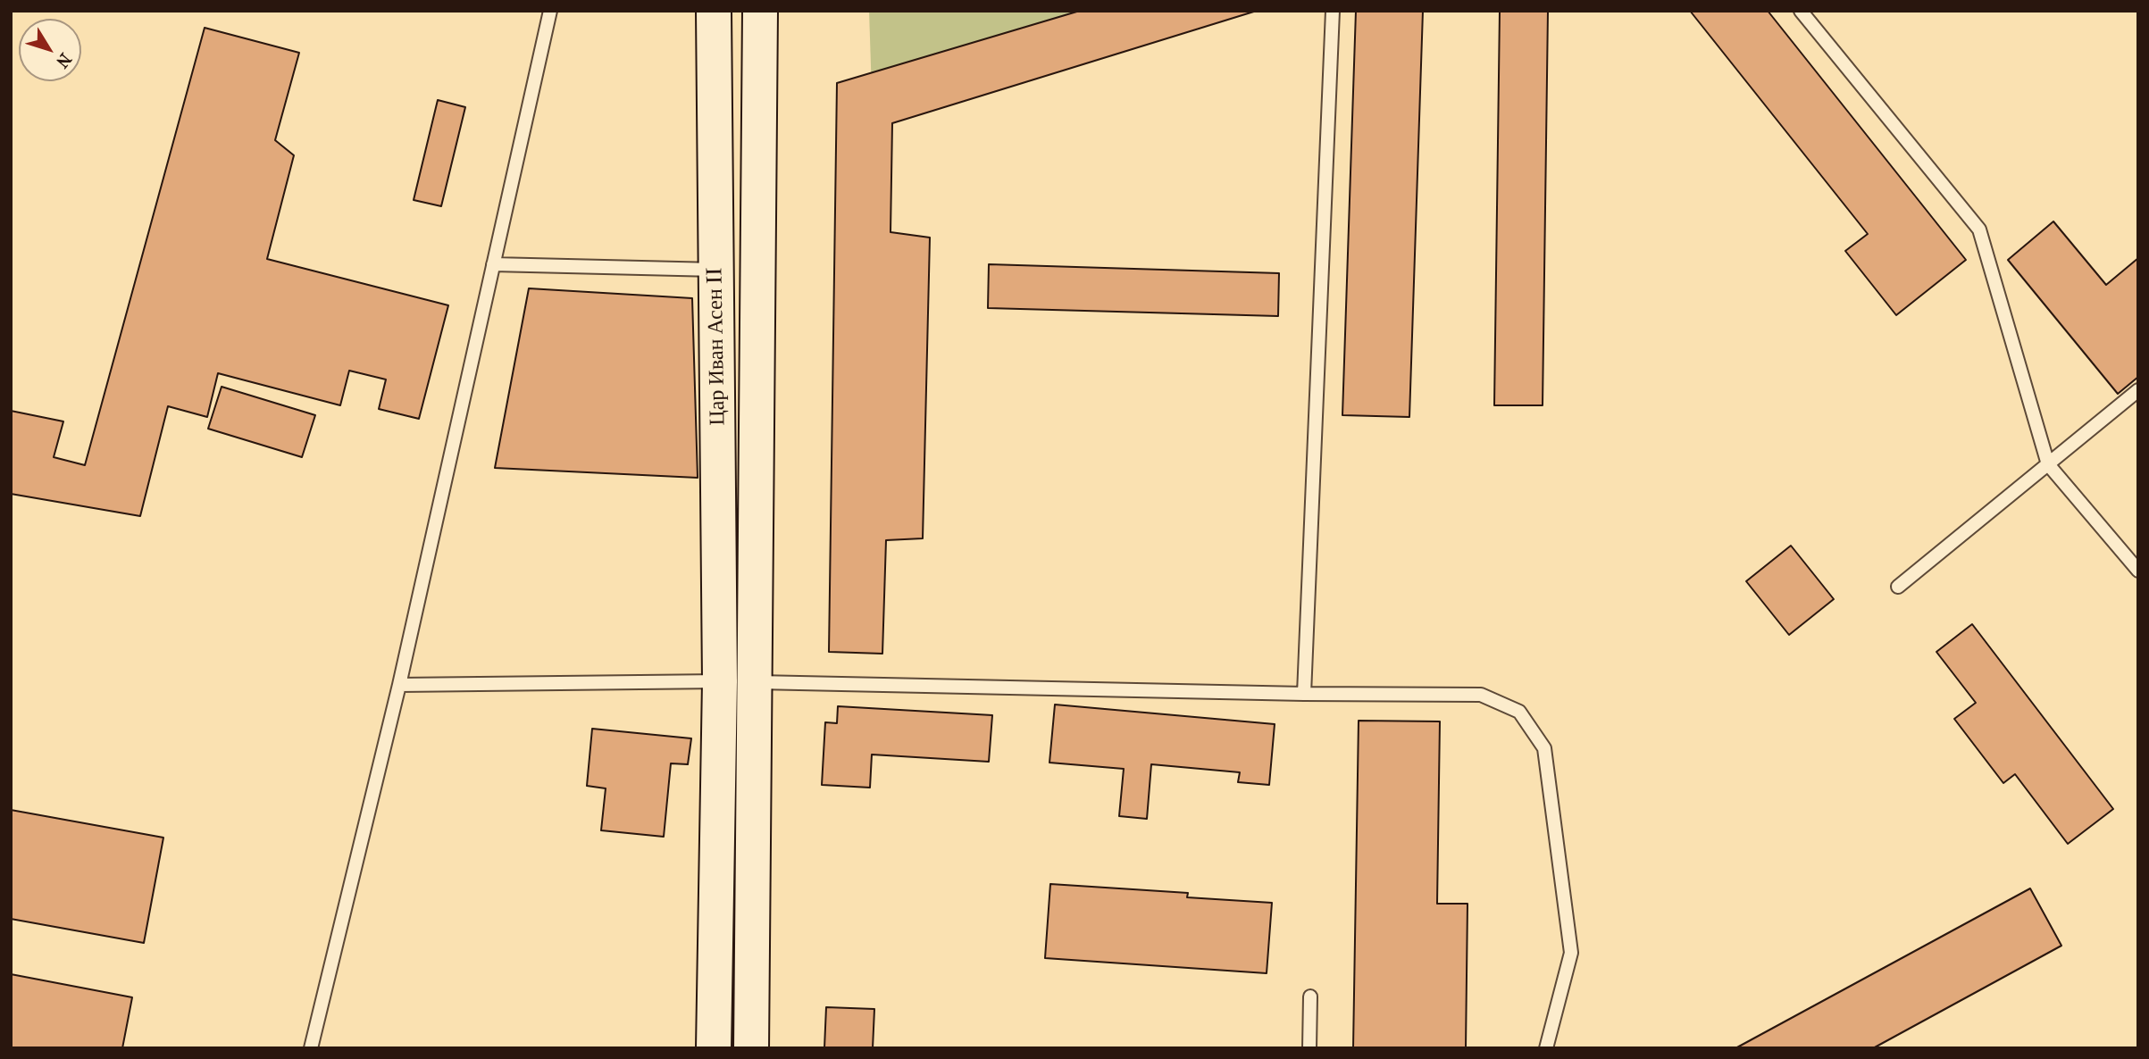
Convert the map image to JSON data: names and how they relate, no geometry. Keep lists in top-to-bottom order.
{
  "streets": {
    "street": ["Цар Иван Асен II"]
  },
  "north": "bottom right"
}
